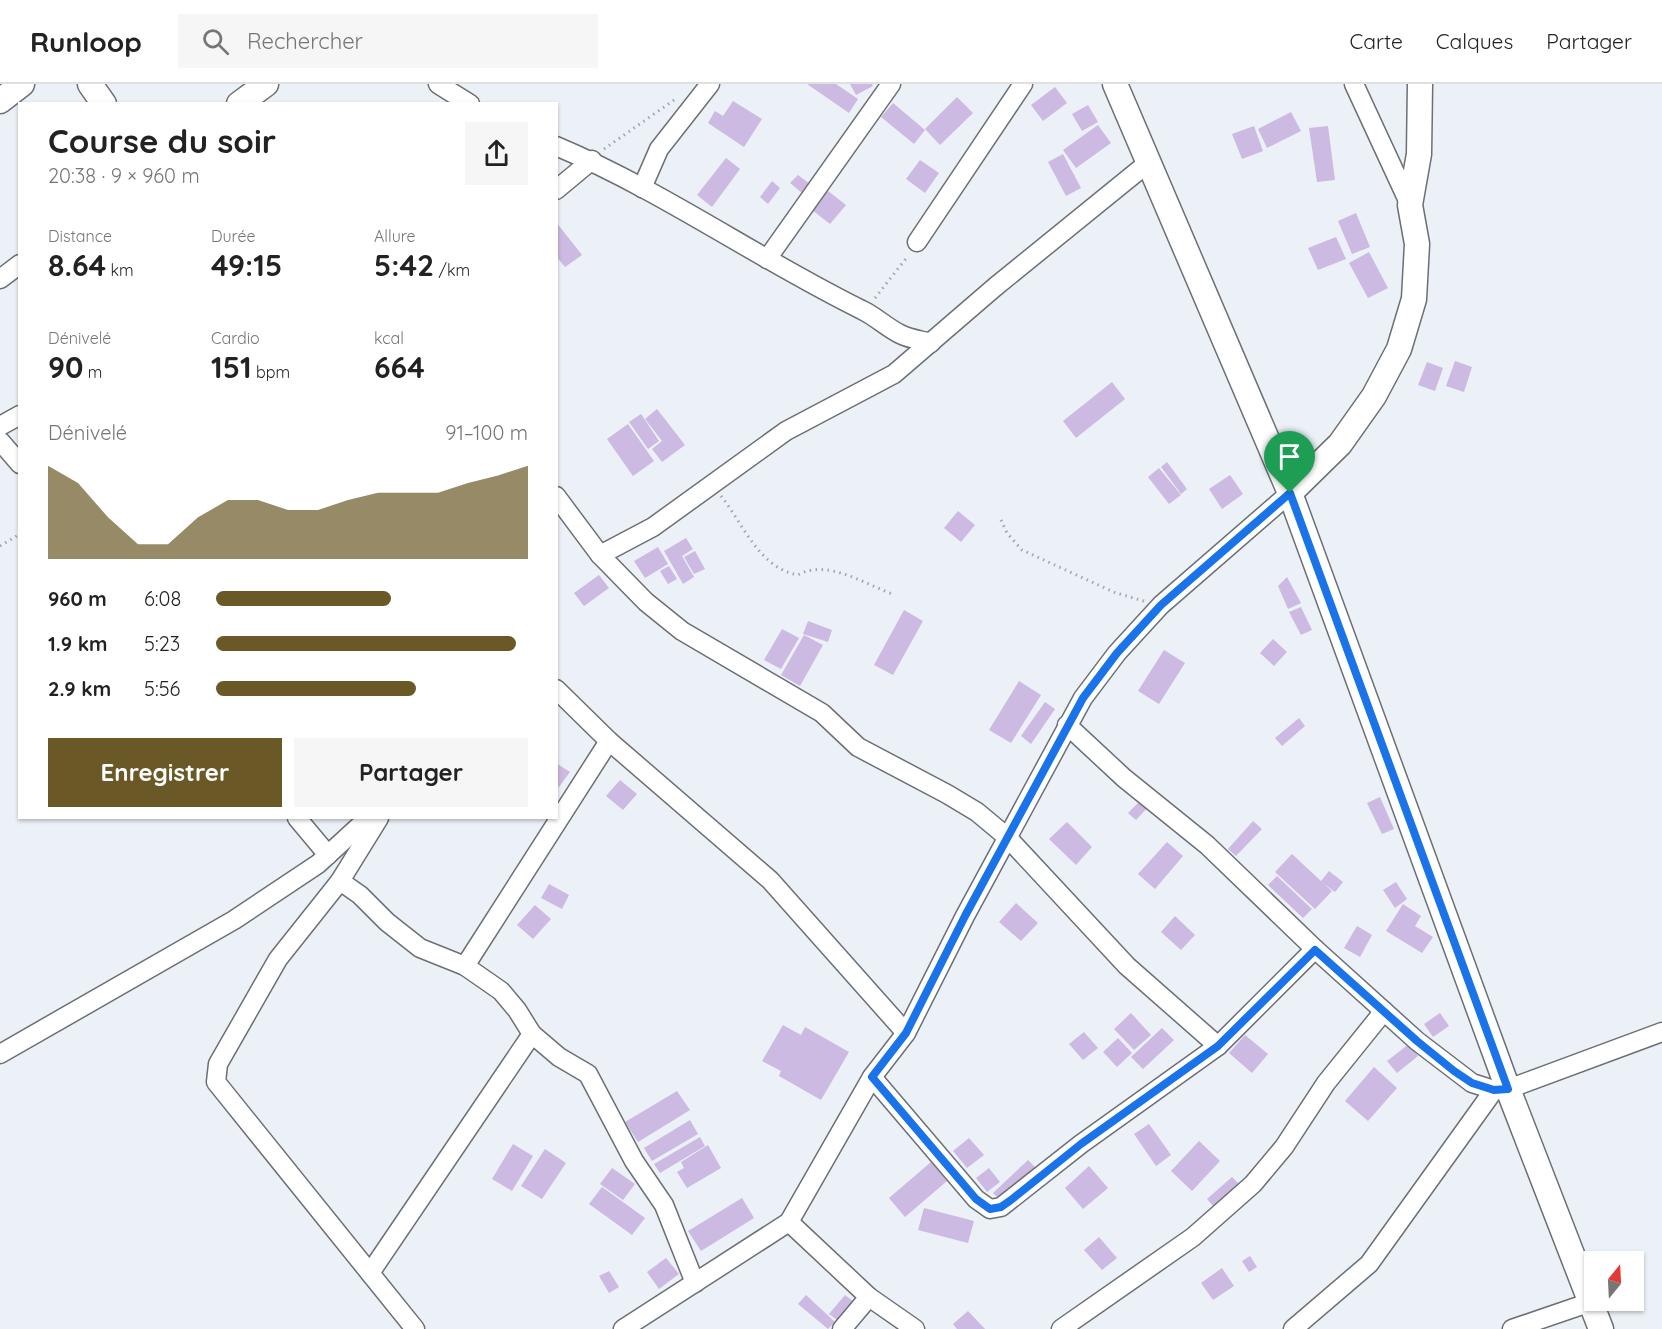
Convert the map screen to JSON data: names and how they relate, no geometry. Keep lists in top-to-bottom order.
{
  "north": "top",
  "page": {
    "header": "Runloop",
    "search": "Rechercher",
    "nav": ["Carte", "Calques", "Partager"],
    "heading": ["Course du soir", "20:38 · 9 × 960 m"],
    "stats": [
      ["Distance", "8.64 km"],
      ["Durée", "49:15"],
      ["Allure", "5:42 /km"],
      ["Dénivelé", "90 m"],
      ["Cardio", "151 bpm"],
      ["kcal", "664"]
    ],
    "chart": ["Dénivelé", "91–100 m"],
    "list": [
      {
        "name": "960 m",
        "note": "6:08"
      },
      {
        "name": "1.9 km",
        "note": "5:23"
      },
      {
        "name": "2.9 km",
        "note": "5:56"
      }
    ],
    "buttons": ["Enregistrer", "Partager"]
  }
}
